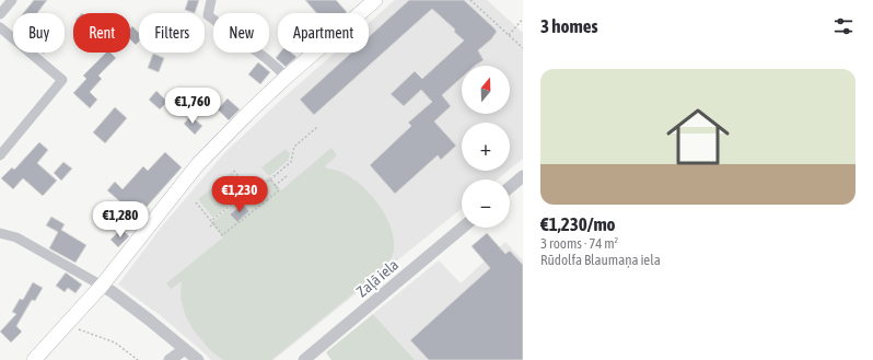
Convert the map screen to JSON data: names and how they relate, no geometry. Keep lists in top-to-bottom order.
{
  "streets": {
    "street": ["Zaļā iela"]
  },
  "north": "top",
  "page": {
    "heading": "3 homes",
    "chip": [
      "Buy",
      "Rent",
      "Filters",
      "New",
      "Apartment"
    ],
    "list": [
      {
        "name": "€1,230/mo",
        "note": "3 rooms · 74 m² · Rūdolfa Blaumaņa iela"
      }
    ],
    "map_buttons": ["+", "−"],
    "price": ["€1,760", "€1,230", "€1,280"]
  }
}
